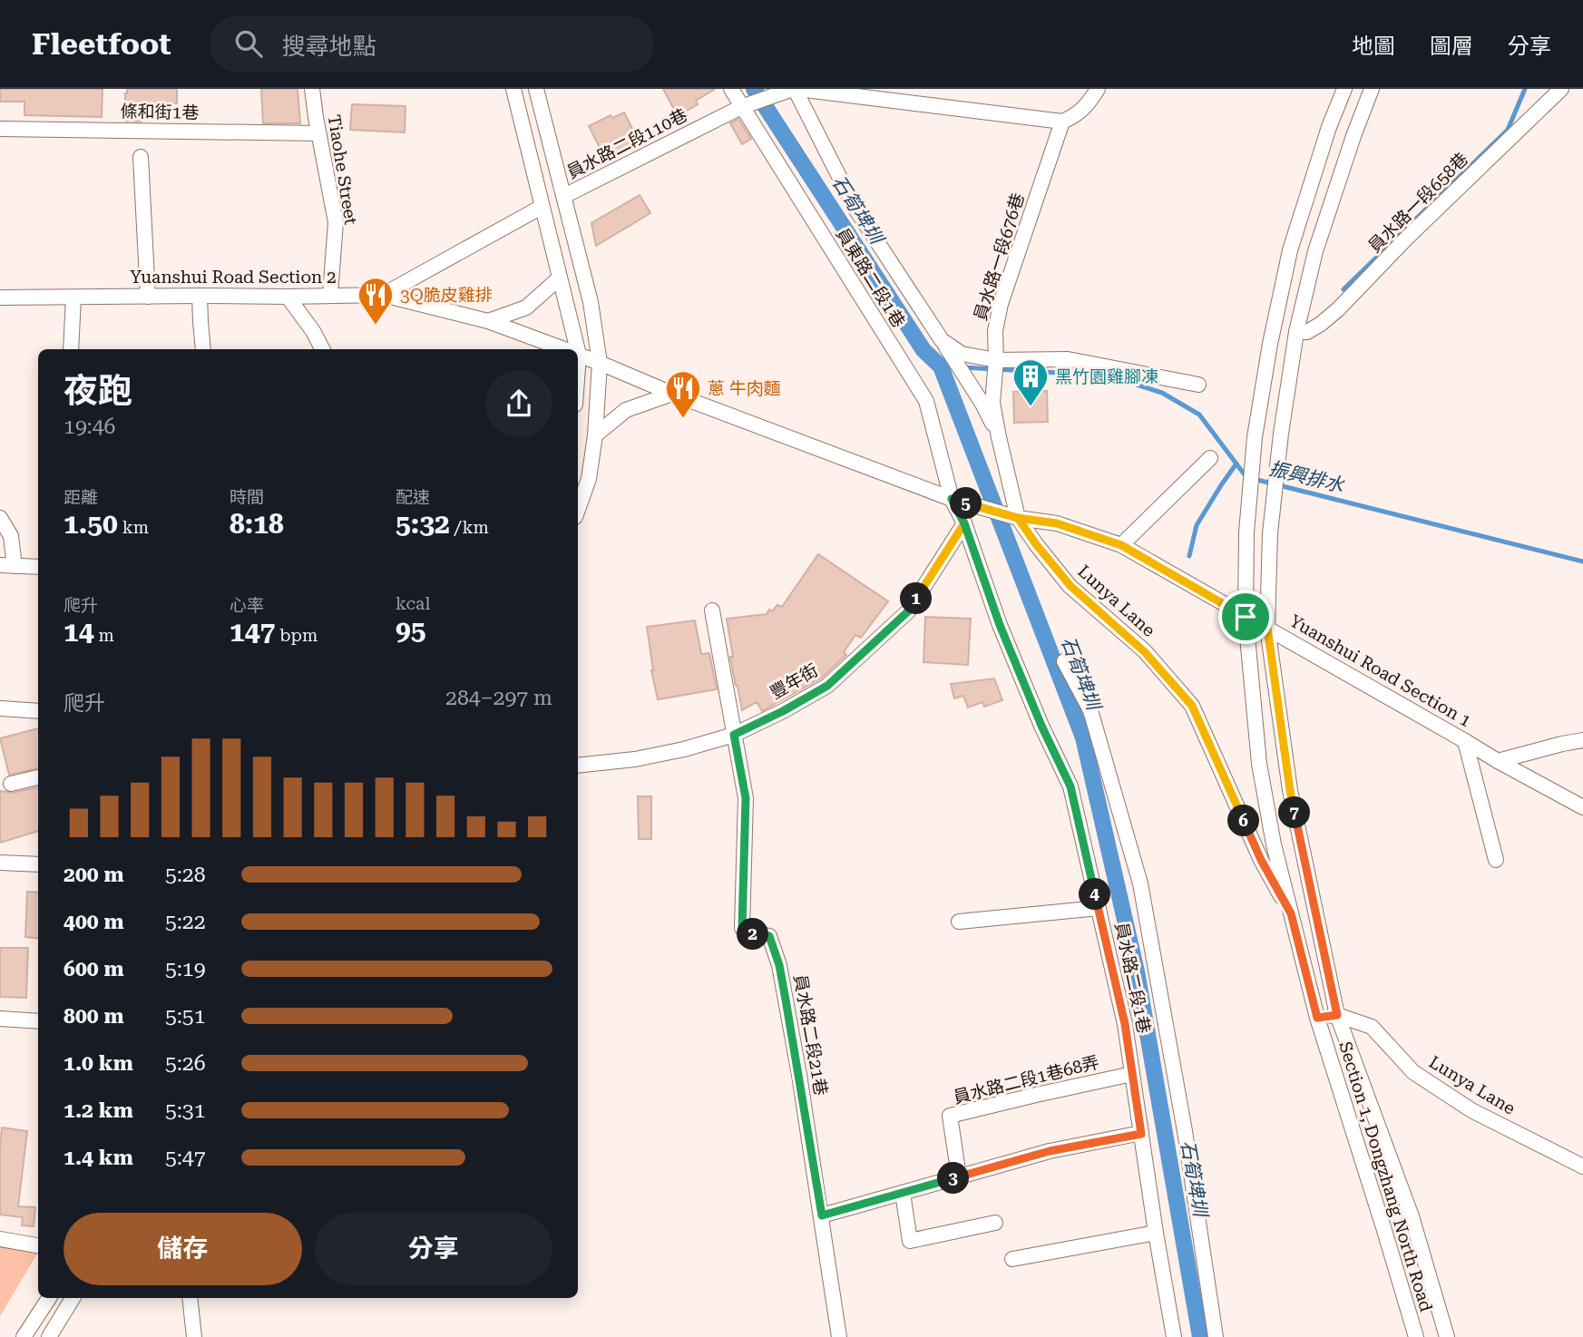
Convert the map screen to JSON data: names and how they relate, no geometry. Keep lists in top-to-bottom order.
{
  "streets": {
    "street": [
      "條和街1巷",
      "員水路二段110巷",
      "Tiaohe Street",
      "員水路一段658巷",
      "員水路一段676巷",
      "Yuanshui Road Section 2",
      "員東路二段1巷",
      "Lunya Lane",
      "Yuanshui Road Section 1",
      "豐年街",
      "員水路二段1巷",
      "員水路二段21巷",
      "員水路二段1巷68弄",
      "Section 1, Dongzhang North Road"
    ]
  },
  "crossings": [
    ["條和街1巷", "Tiaohe Street"],
    ["員水路二段110巷", "員東路二段1巷"],
    ["Tiaohe Street", "Yuanshui Road Section 2"],
    ["員水路一段658巷", "Section 1, Dongzhang North Road"],
    ["Yuanshui Road Section 2", "員東路二段1巷"],
    ["Yuanshui Road Section 2", "Lunya Lane"],
    ["Yuanshui Road Section 2", "Yuanshui Road Section 1"],
    ["Yuanshui Road Section 2", "員水路二段1巷"],
    ["員東路二段1巷", "員水路二段1巷"],
    ["Lunya Lane", "Yuanshui Road Section 1"],
    ["Lunya Lane", "Section 1, Dongzhang North Road"],
    ["Yuanshui Road Section 1", "Section 1, Dongzhang North Road"],
    ["豐年街", "員水路二段1巷"],
    ["豐年街", "員水路二段21巷"],
    ["員水路二段1巷", "員水路二段1巷68弄"]
  ],
  "water": ["石筍埤圳", "振興排水"],
  "places": {
    "restaurant": ["3Q脆皮雞排", "蔥 牛肉麵"],
    "building": ["黑竹園雞腳凍"]
  },
  "page": {
    "header": "Fleetfoot",
    "search": "搜尋地點",
    "nav": ["地圖", "圖層", "分享"],
    "heading": ["夜跑", "19:46"],
    "stats": [
      ["距離", "1.50 km"],
      ["時間", "8:18"],
      ["配速", "5:32 /km"],
      ["爬升", "14 m"],
      ["心率", "147 bpm"],
      ["kcal", "95"]
    ],
    "pins": [
      "5",
      "1",
      "7",
      "6",
      "4",
      "2",
      "3"
    ],
    "chart": ["爬升", "284–297 m"],
    "list": [
      {
        "name": "200 m",
        "note": "5:28"
      },
      {
        "name": "400 m",
        "note": "5:22"
      },
      {
        "name": "600 m",
        "note": "5:19"
      },
      {
        "name": "800 m",
        "note": "5:51"
      },
      {
        "name": "1.0 km",
        "note": "5:26"
      },
      {
        "name": "1.2 km",
        "note": "5:31"
      },
      {
        "name": "1.4 km",
        "note": "5:47"
      }
    ],
    "buttons": ["儲存", "分享"]
  }
}
